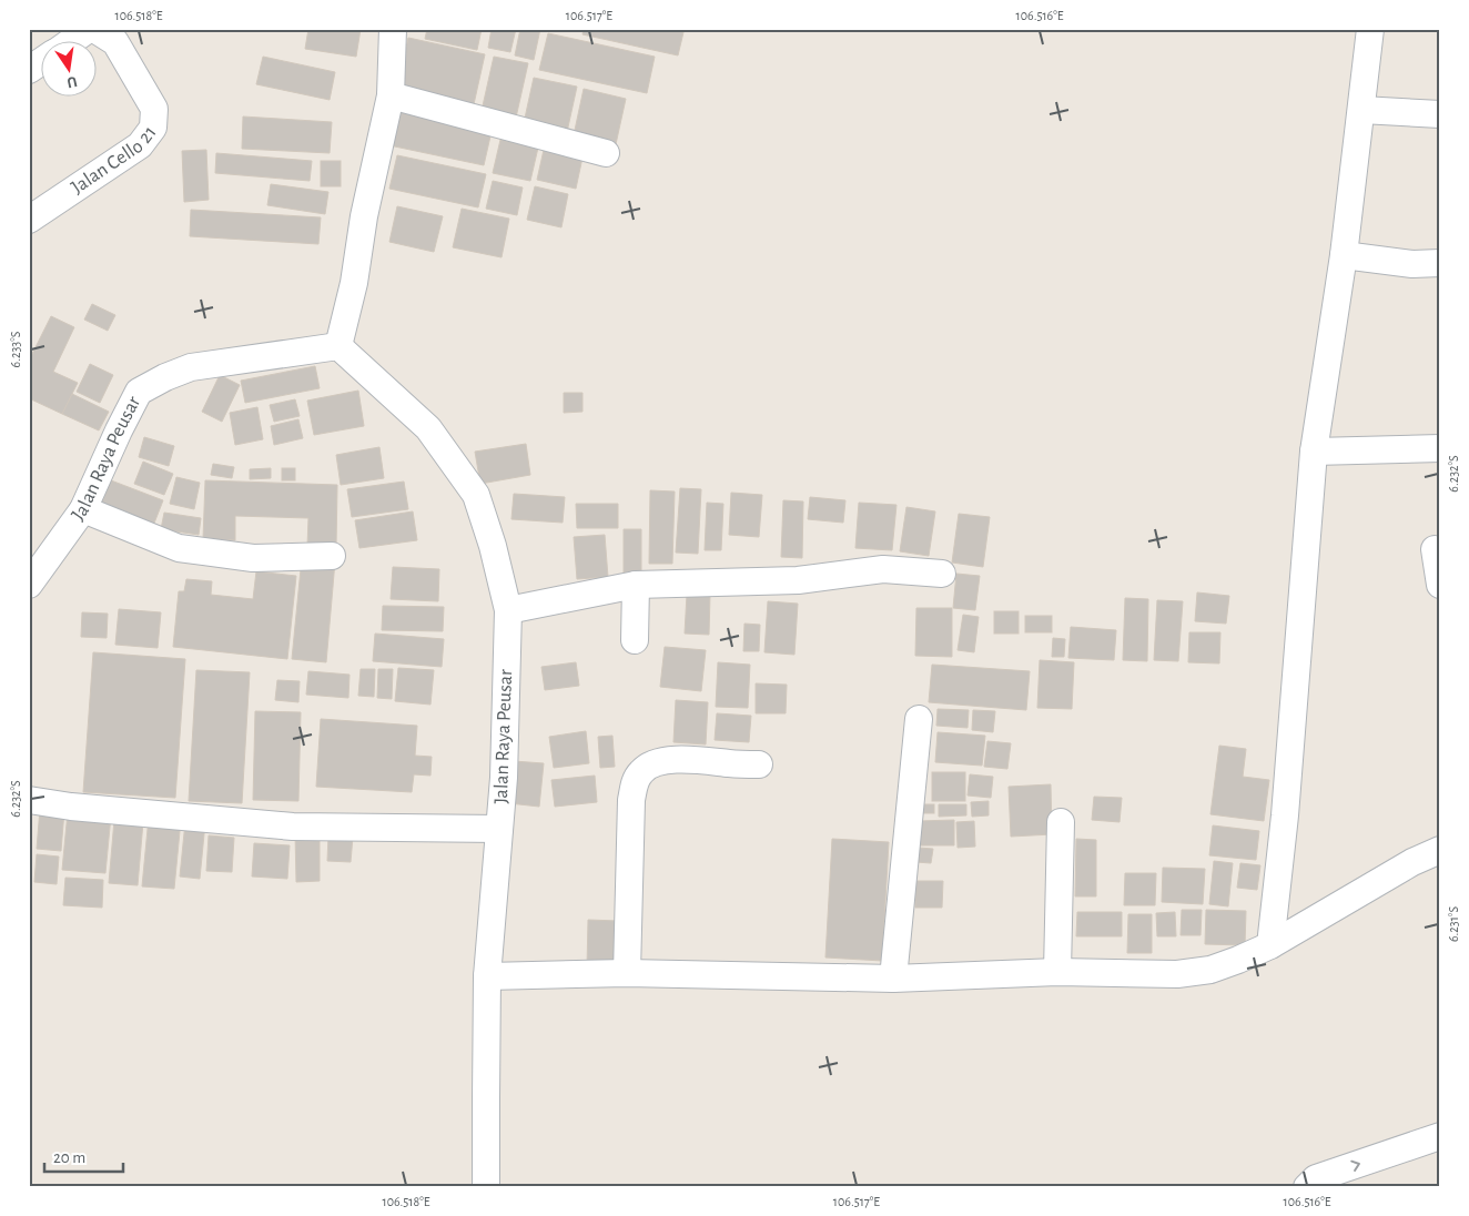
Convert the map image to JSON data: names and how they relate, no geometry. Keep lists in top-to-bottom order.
{
  "streets": {
    "street": ["Jalan Cello 21", "Jalan Raya Peusar"]
  },
  "scale_bar": "20 m",
  "north": "bottom",
  "coordinates": [
    "106.518°E",
    "106.517°E",
    "106.516°E",
    "6.233°S",
    "6.232°S",
    "6.231°S"
  ]
}
